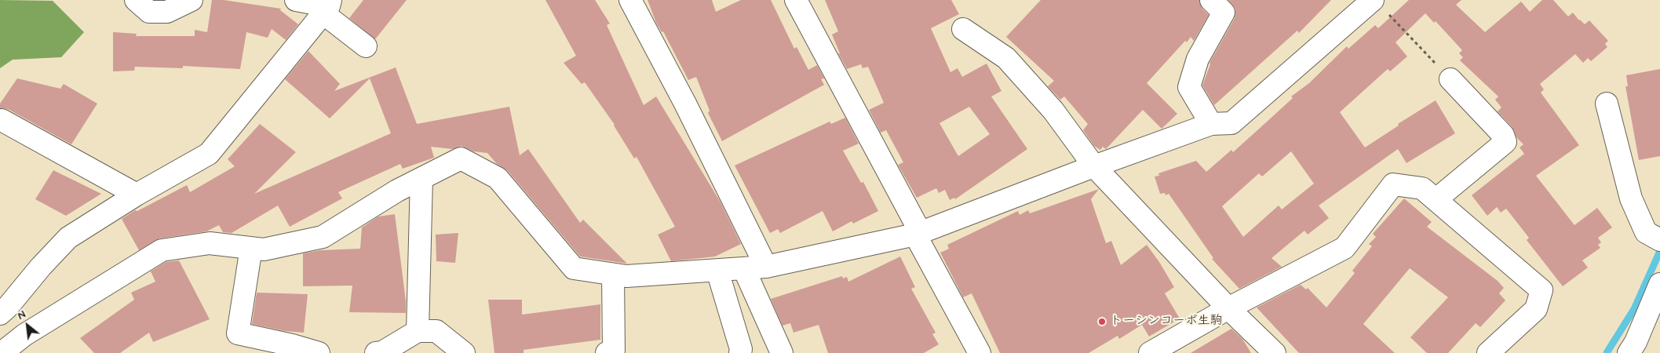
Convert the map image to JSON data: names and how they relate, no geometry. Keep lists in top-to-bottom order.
{
  "places": ["トーシンコーポ生駒"],
  "north": "top left"
}
